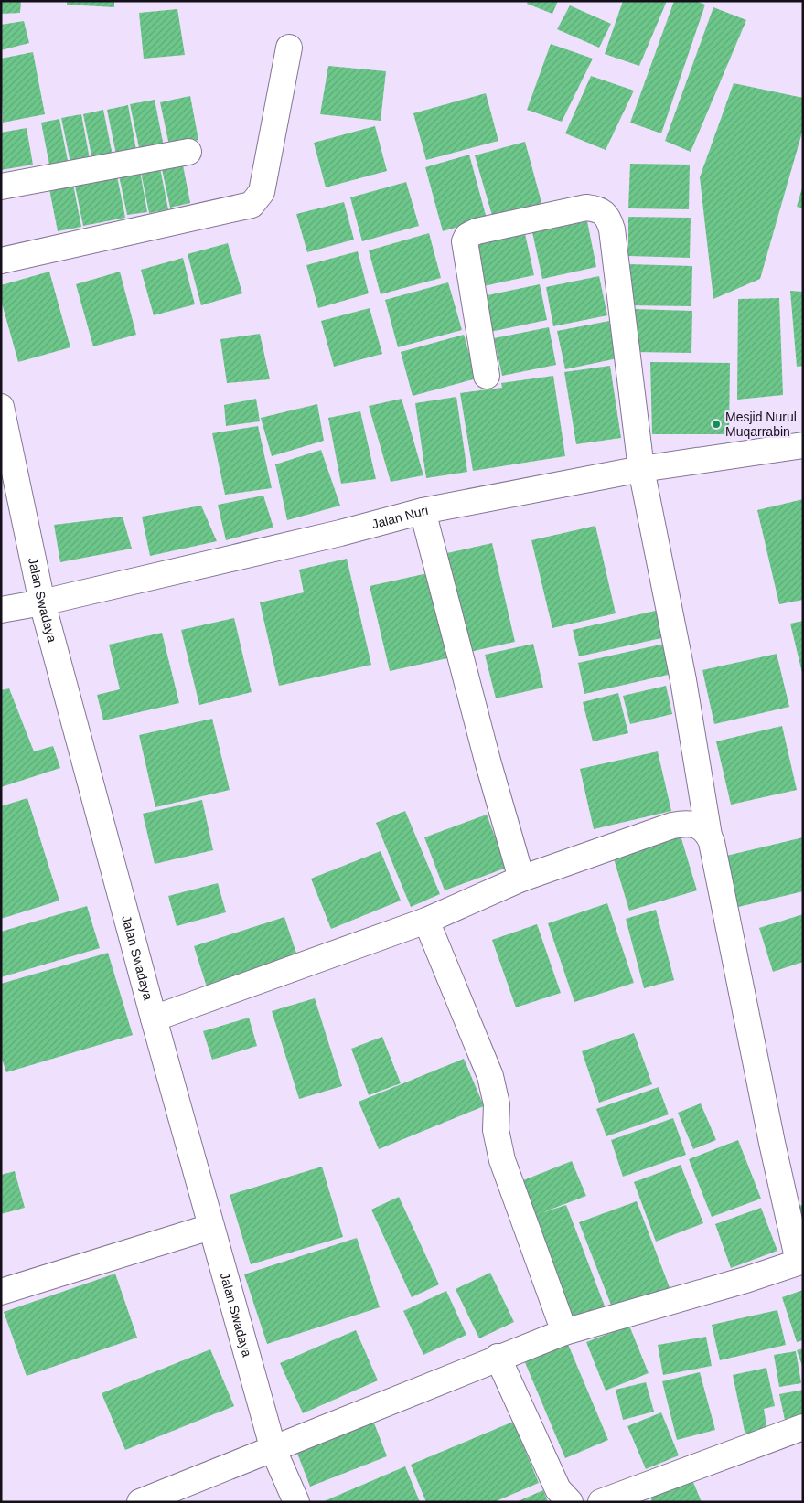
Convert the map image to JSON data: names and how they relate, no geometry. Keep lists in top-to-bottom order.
{
  "streets": {
    "street": ["Jalan Nuri", "Jalan Swadaya"]
  },
  "crossings": [
    ["Jalan Nuri", "Jalan Swadaya"]
  ],
  "places": ["Mesjid Nurul Muqarrabin"]
}
